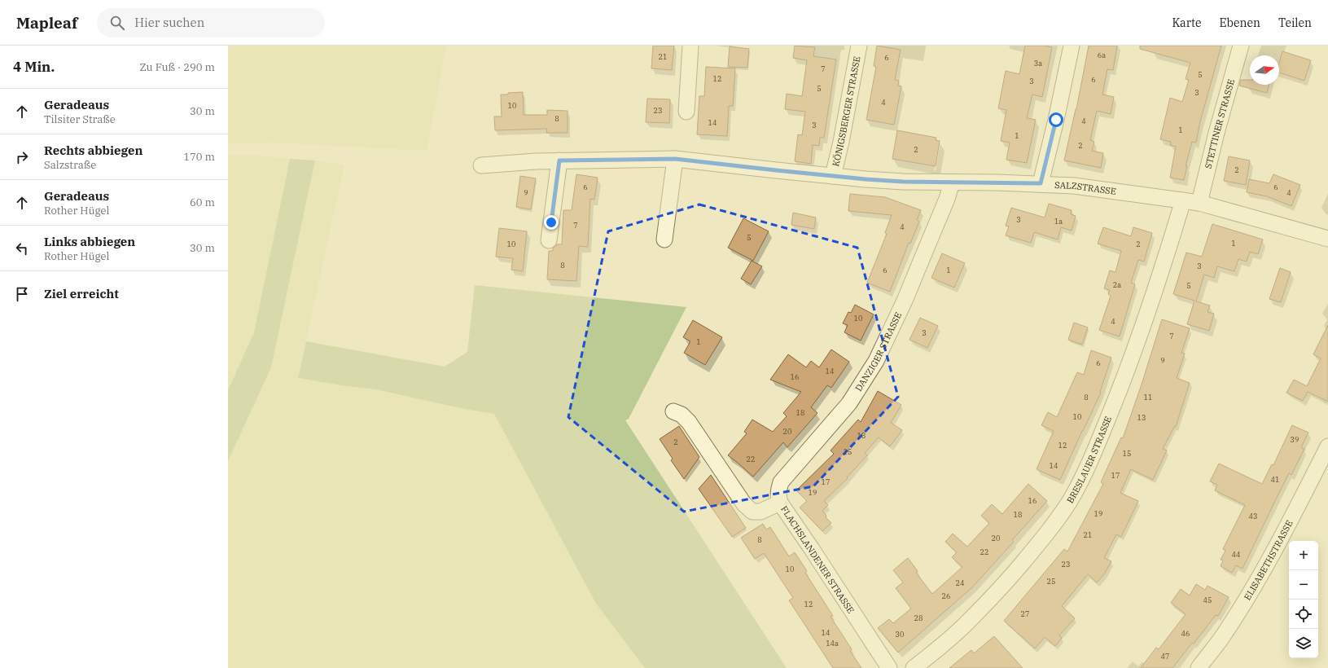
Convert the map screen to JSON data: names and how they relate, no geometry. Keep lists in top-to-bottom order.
{
  "streets": {
    "street": [
      "KÖNIGSBERGER STRASSE",
      "STETTINER STRASSE",
      "SALZSTRASSE",
      "DANZIGER STRASSE",
      "BRESLAUER STRASSE",
      "FLACHSLANDENER STRASSE",
      "ELISABETHSTRASSE"
    ]
  },
  "crossings": [
    ["KÖNIGSBERGER STRASSE", "SALZSTRASSE"],
    ["STETTINER STRASSE", "SALZSTRASSE"],
    ["SALZSTRASSE", "DANZIGER STRASSE"],
    ["SALZSTRASSE", "BRESLAUER STRASSE"],
    ["DANZIGER STRASSE", "FLACHSLANDENER STRASSE"]
  ],
  "house_numbers": [
    "6a",
    "21",
    "6",
    "3a",
    "7",
    "5",
    "12",
    "6",
    "3",
    "5",
    "3",
    "4",
    "10",
    "23",
    "8",
    "4",
    "14",
    "3",
    "1",
    "1",
    "2",
    "2",
    "2",
    "6",
    "6",
    "9",
    "4",
    "3",
    "1a",
    "7",
    "4",
    "5",
    "1",
    "10",
    "2",
    "8",
    "3",
    "6",
    "1",
    "2a",
    "5",
    "10",
    "4",
    "3",
    "7",
    "1",
    "9",
    "6",
    "14",
    "16",
    "8",
    "11",
    "18",
    "10",
    "13",
    "20",
    "13",
    "39",
    "2",
    "12",
    "15",
    "15",
    "22",
    "14",
    "17",
    "41",
    "17",
    "19",
    "16",
    "19",
    "18",
    "43",
    "21",
    "20",
    "8",
    "22",
    "44",
    "23",
    "10",
    "25",
    "24",
    "26",
    "45",
    "12",
    "27",
    "28",
    "14",
    "46",
    "30",
    "14a",
    "47"
  ],
  "north": "right",
  "page": {
    "header": "Mapleaf",
    "search": "Hier suchen",
    "nav": ["Karte", "Ebenen", "Teilen"],
    "heading": ["4 Min.", "Zu Fuß · 290 m"],
    "list": [
      ["Geradeaus", "Tilsiter Straße", "30 m"],
      ["Rechts abbiegen", "Salzstraße", "170 m"],
      ["Geradeaus", "Rother Hügel", "60 m"],
      ["Links abbiegen", "Rother Hügel", "30 m"],
      "Ziel erreicht"
    ],
    "map_buttons": ["+", "−"]
  }
}
